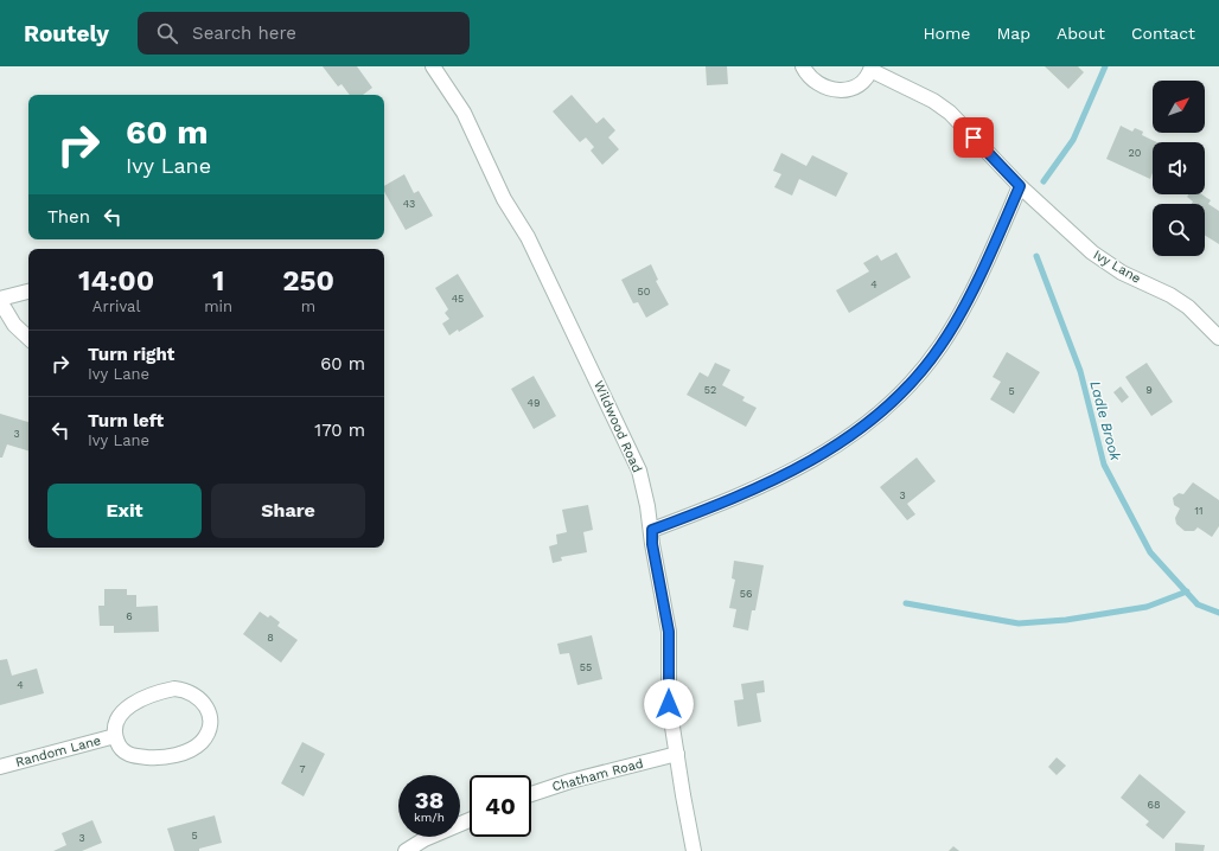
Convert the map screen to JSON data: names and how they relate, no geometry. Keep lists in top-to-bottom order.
{
  "streets": {
    "street": [
      "Ivy Lane",
      "Wildwood Road",
      "Random Lane",
      "Chatham Road"
    ]
  },
  "crossings": [
    ["Wildwood Road", "Chatham Road"]
  ],
  "water": ["Ladle Brook"],
  "house_numbers": [
    "20",
    "43",
    "4",
    "50",
    "45",
    "52",
    "9",
    "5",
    "49",
    "3",
    "3",
    "11",
    "56",
    "6",
    "8",
    "55",
    "4",
    "7",
    "68",
    "5",
    "3"
  ],
  "north": "top right",
  "page": {
    "header": "Routely",
    "search": "Search here",
    "nav": [
      "Home",
      "Map",
      "About",
      "Contact"
    ],
    "turn": ["60 m", "Ivy Lane"],
    "then": "Then",
    "eta": [
      "14:00",
      "Arrival",
      "1",
      "min",
      "250",
      "m"
    ],
    "list": [
      {
        "name": "Turn right",
        "note": "Ivy Lane",
        "value": "60 m"
      },
      {
        "name": "Turn left",
        "note": "Ivy Lane",
        "value": "170 m"
      }
    ],
    "buttons": ["Exit", "Share"],
    "speed": "38 km/h",
    "limit": "40"
  }
}
